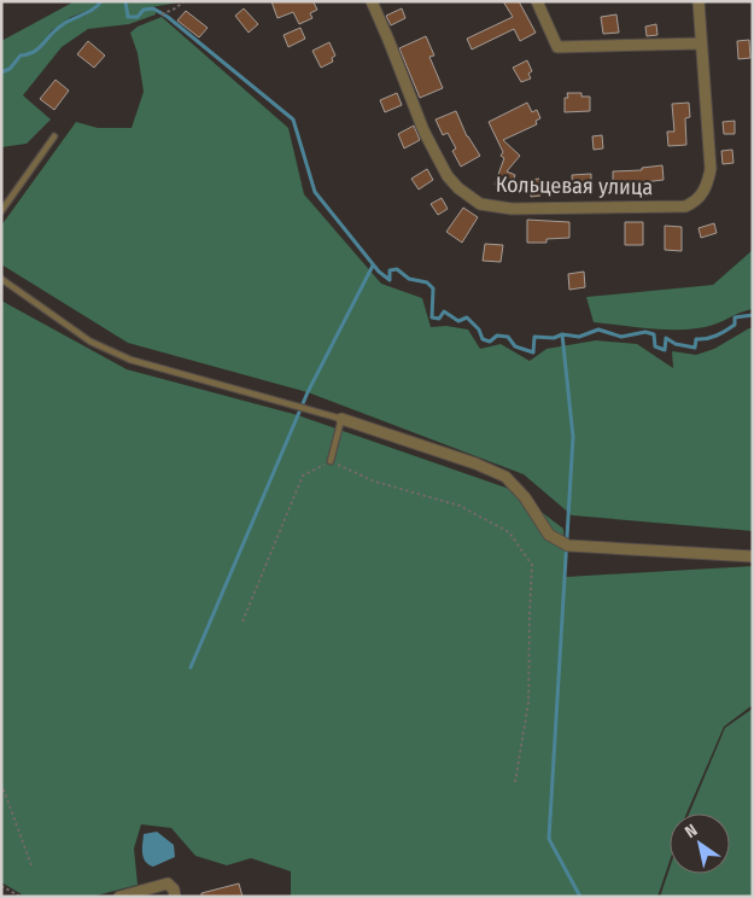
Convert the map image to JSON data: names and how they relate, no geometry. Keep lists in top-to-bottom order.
{
  "streets": {
    "street": ["Кольцевая улица"]
  },
  "north": "top left"
}
